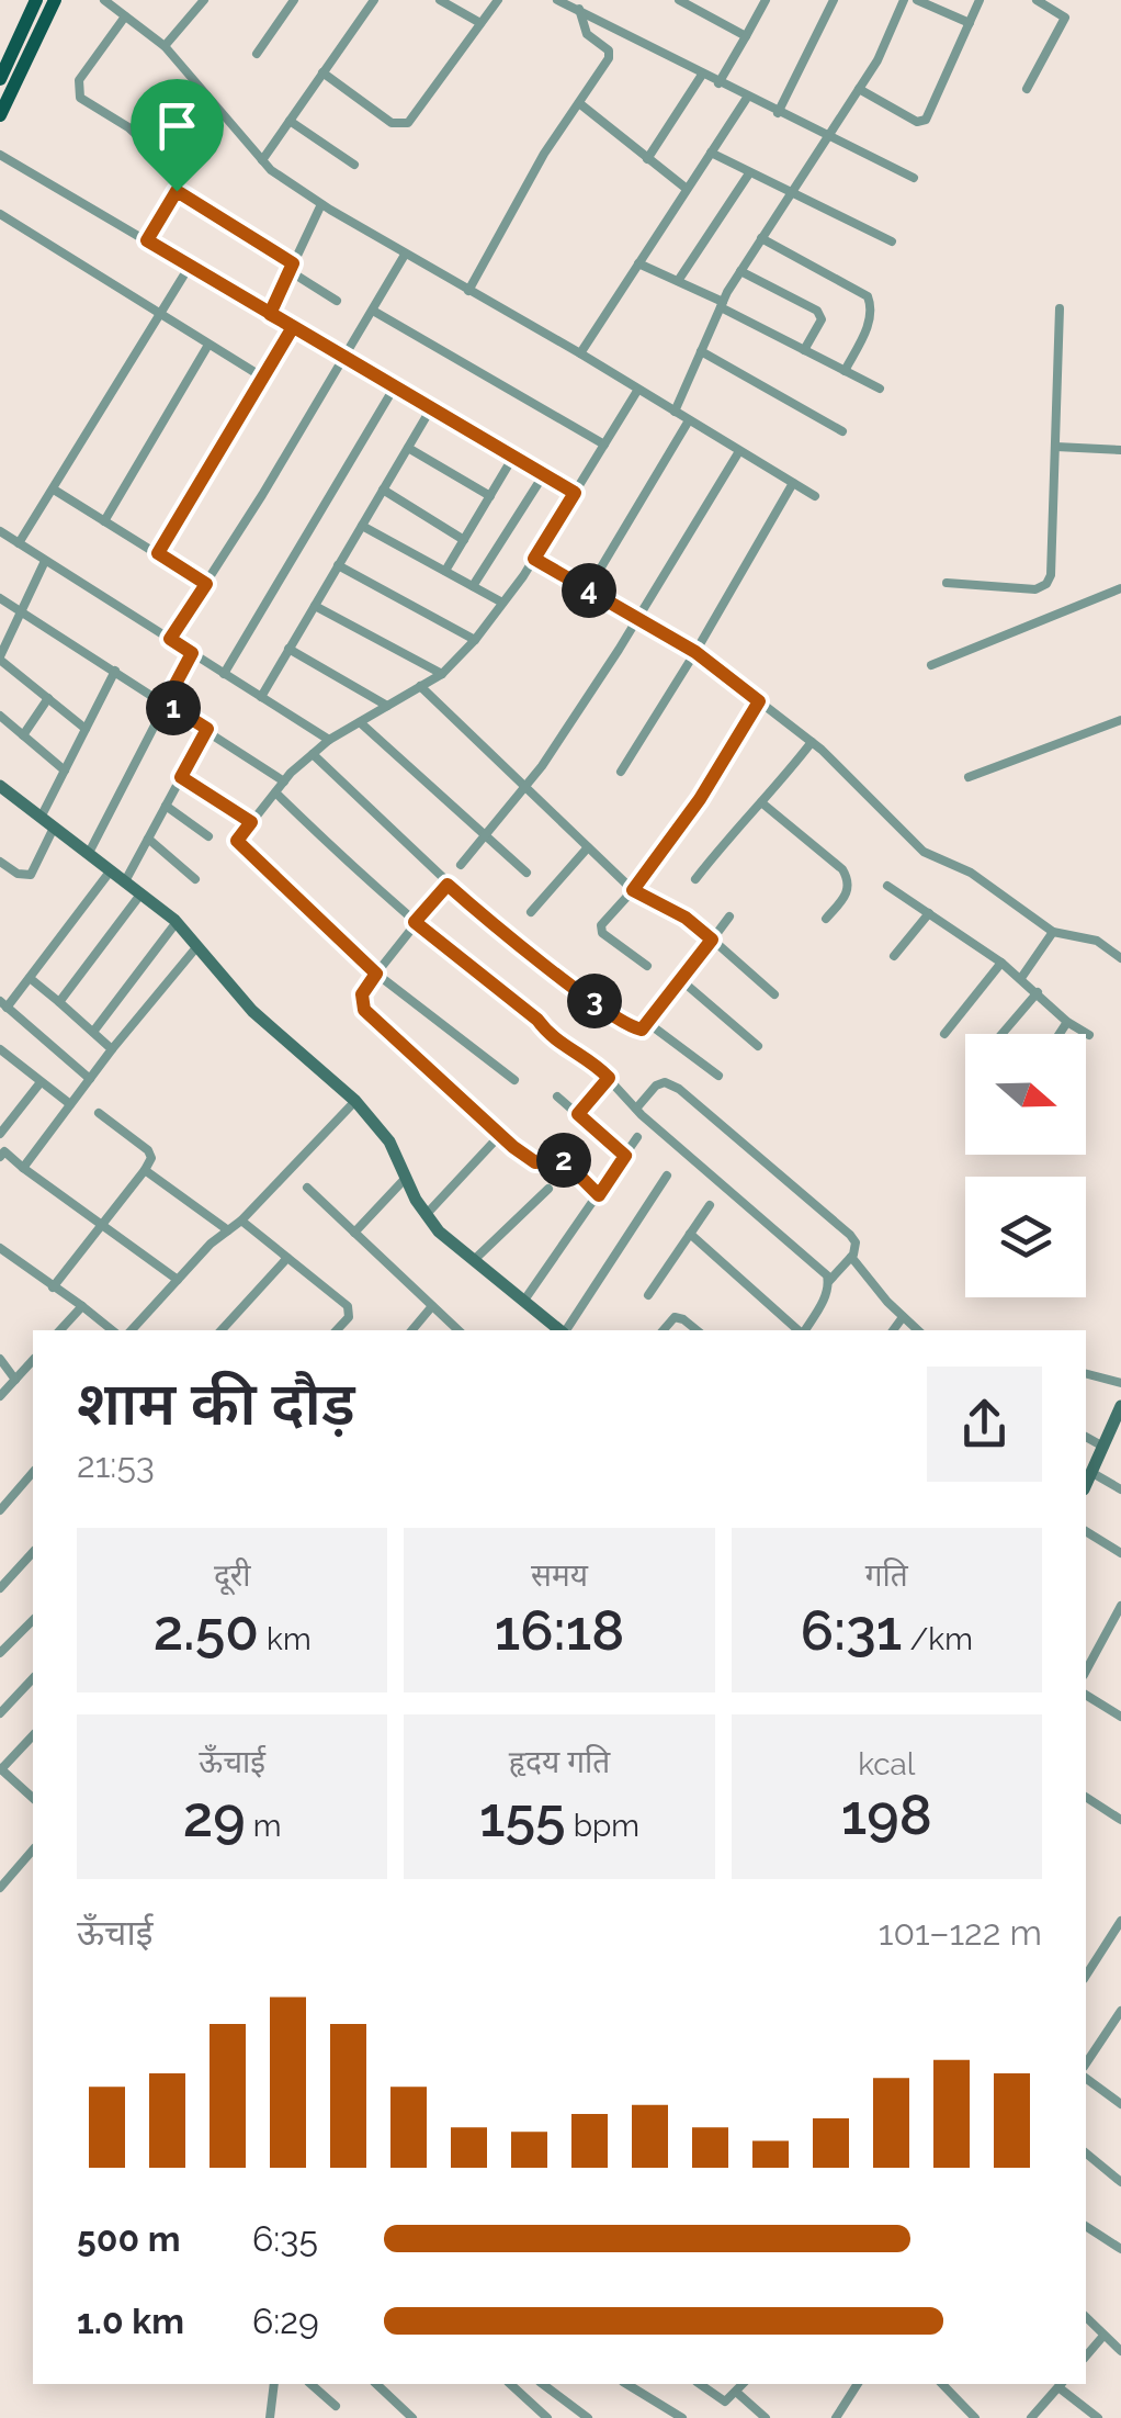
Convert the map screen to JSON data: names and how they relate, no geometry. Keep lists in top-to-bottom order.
{
  "north": "right",
  "page": {
    "pins": [
      "4",
      "1",
      "3",
      "2"
    ],
    "heading": ["शाम की दौड़", "21:53"],
    "stats": [
      ["दूरी", "2.50 km"],
      ["समय", "16:18"],
      ["गति", "6:31 /km"],
      ["ऊँचाई", "29 m"],
      ["हृदय गति", "155 bpm"],
      ["kcal", "198"]
    ],
    "chart": ["ऊँचाई", "101–122 m"],
    "list": [
      {
        "name": "500 m",
        "note": "6:35"
      },
      {
        "name": "1.0 km",
        "note": "6:29"
      }
    ]
  }
}
